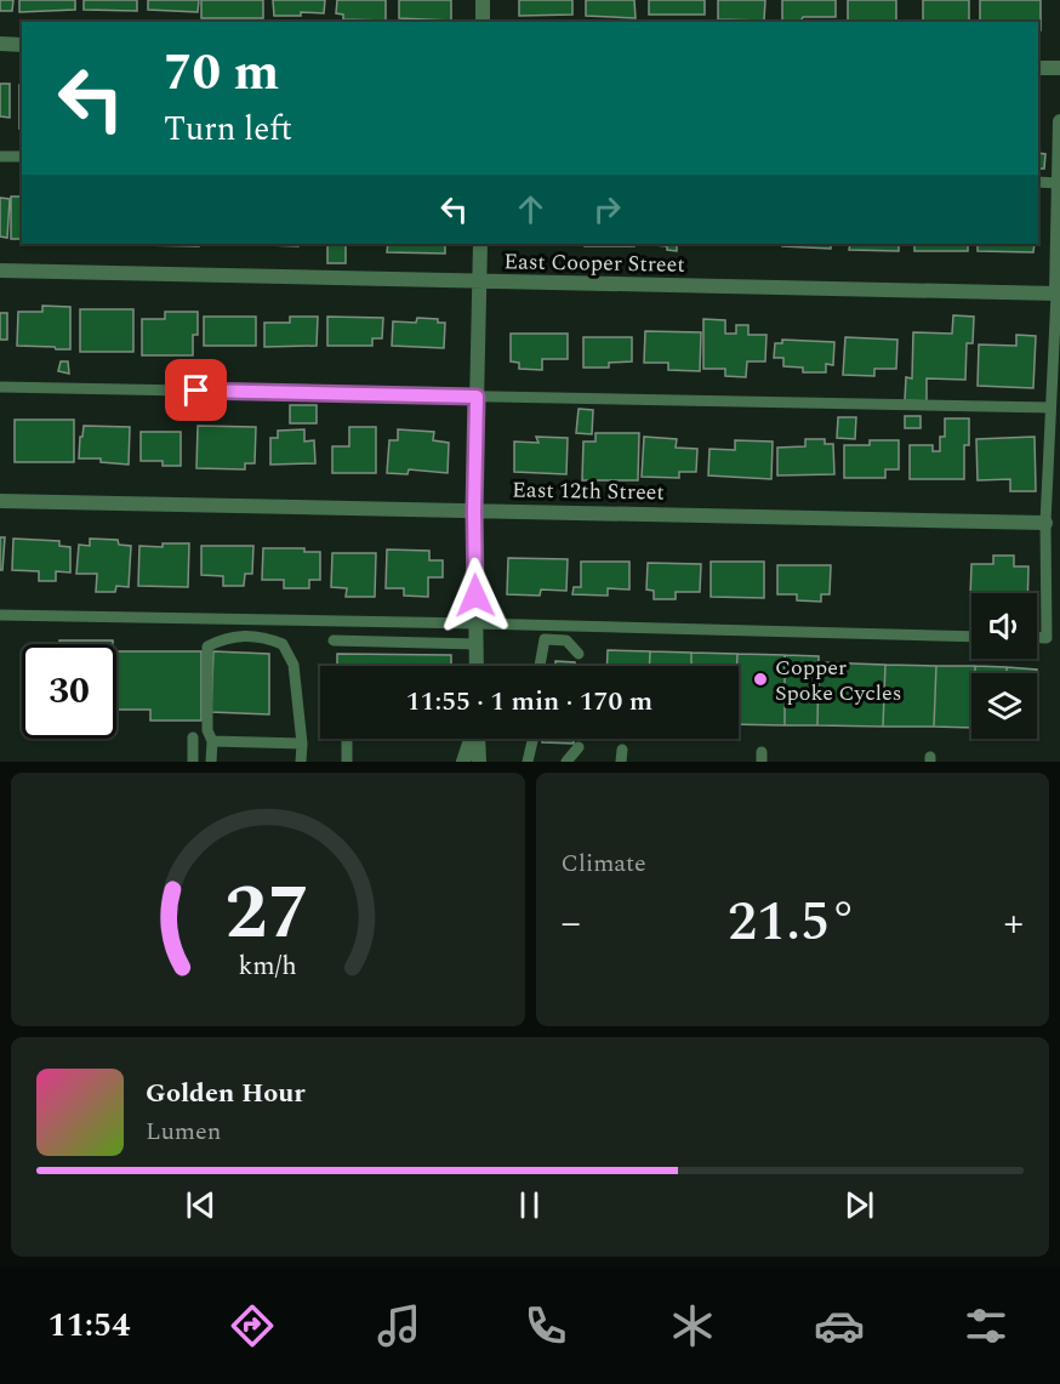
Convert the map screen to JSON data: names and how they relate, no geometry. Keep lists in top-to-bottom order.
{
  "streets": {
    "street": ["East Cooper Street", "East 12th Street"]
  },
  "places": ["Copper Spoke Cycles"],
  "page": {
    "turn": ["70 m", "Turn left"],
    "limit": "30",
    "trip": "11:55 · 1 min · 170 m",
    "tile": "Climate",
    "heat": ["−", "21.5°", "+"],
    "song": ["Golden Hour", "Lumen"],
    "tabs": "11:54",
    "gauge": ["27", "km/h"]
  }
}
